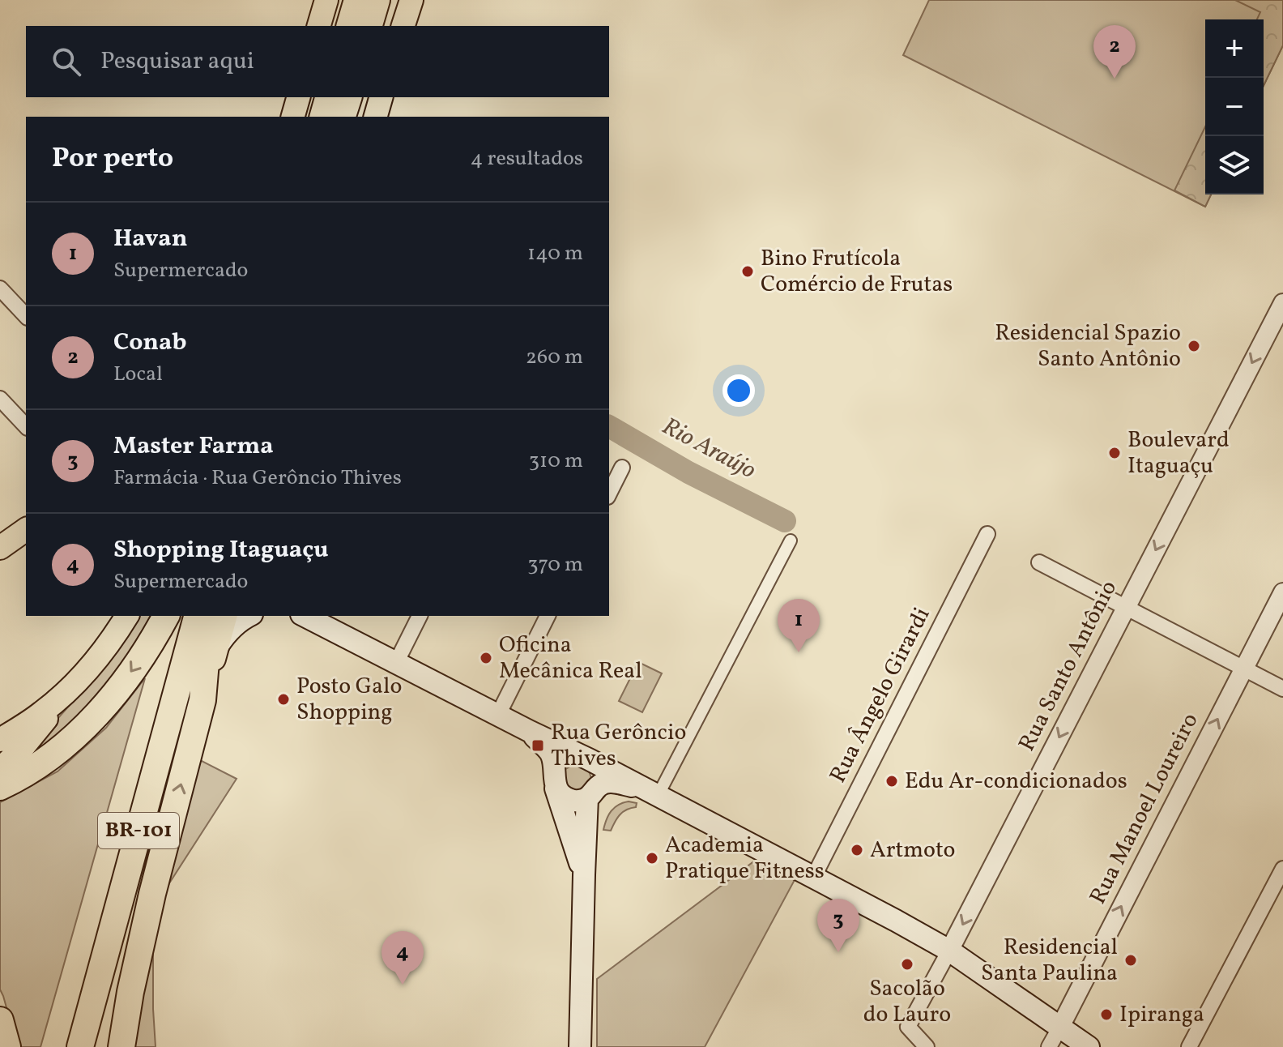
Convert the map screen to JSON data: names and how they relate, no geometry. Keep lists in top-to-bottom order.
{
  "streets": {
    "highway": ["BR-101"],
    "street": ["Rua Santo Antônio", "Rua Ângelo Girardi", "Rua Manoel Loureiro"]
  },
  "one_way": ["Rua Santo Antônio"],
  "water": ["Rio Araújo"],
  "places": {
    "other": [
      "Bino Frutícola Comércio de Frutas",
      "Residencial Spazio Santo Antônio",
      "Boulevard Itaguaçu",
      "Oficina Mecânica Real",
      "Posto Galo Shopping",
      "Edu Ar-condicionados",
      "Artmoto",
      "Academia Pratique Fitness",
      "Residencial Santa Paulina",
      "Sacolão do Lauro",
      "Ipiranga"
    ],
    "transit": ["Rua Gerôncio Thives"]
  },
  "page": {
    "map_buttons": ["+", "−"],
    "pins": [
      "2",
      "1",
      "3",
      "4"
    ],
    "search": "Pesquisar aqui",
    "heading": ["Por perto", "4 resultados"],
    "list": [
      {
        "mark": "1",
        "name": "Havan",
        "note": "Supermercado",
        "value": "140 m"
      },
      {
        "mark": "2",
        "name": "Conab",
        "note": "Local",
        "value": "260 m"
      },
      {
        "mark": "3",
        "name": "Master Farma",
        "note": "Farmácia · Rua Gerôncio Thives",
        "value": "310 m"
      },
      {
        "mark": "4",
        "name": "Shopping Itaguaçu",
        "note": "Supermercado",
        "value": "370 m"
      }
    ]
  }
}
